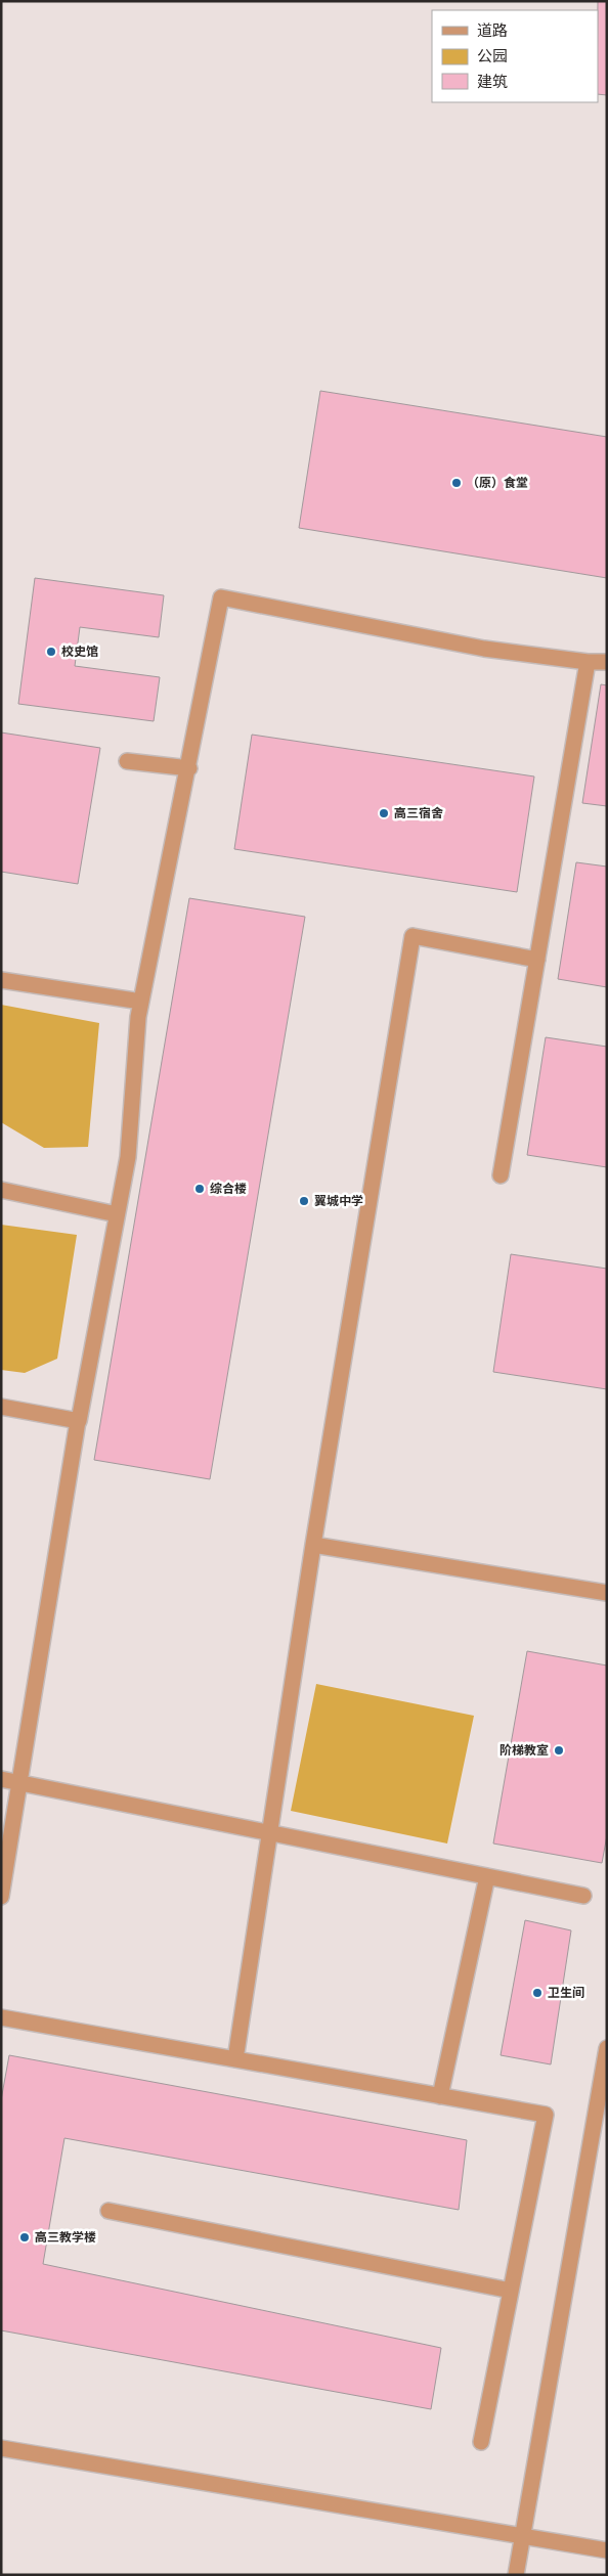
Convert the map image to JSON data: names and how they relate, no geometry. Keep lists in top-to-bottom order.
{
  "places": [
    "（原）食堂",
    "校史馆",
    "高三宿舍",
    "综合楼",
    "翼城中学",
    "阶梯教室",
    "卫生间",
    "高三教学楼"
  ],
  "legend": ["道路", "公园", "建筑"]
}
